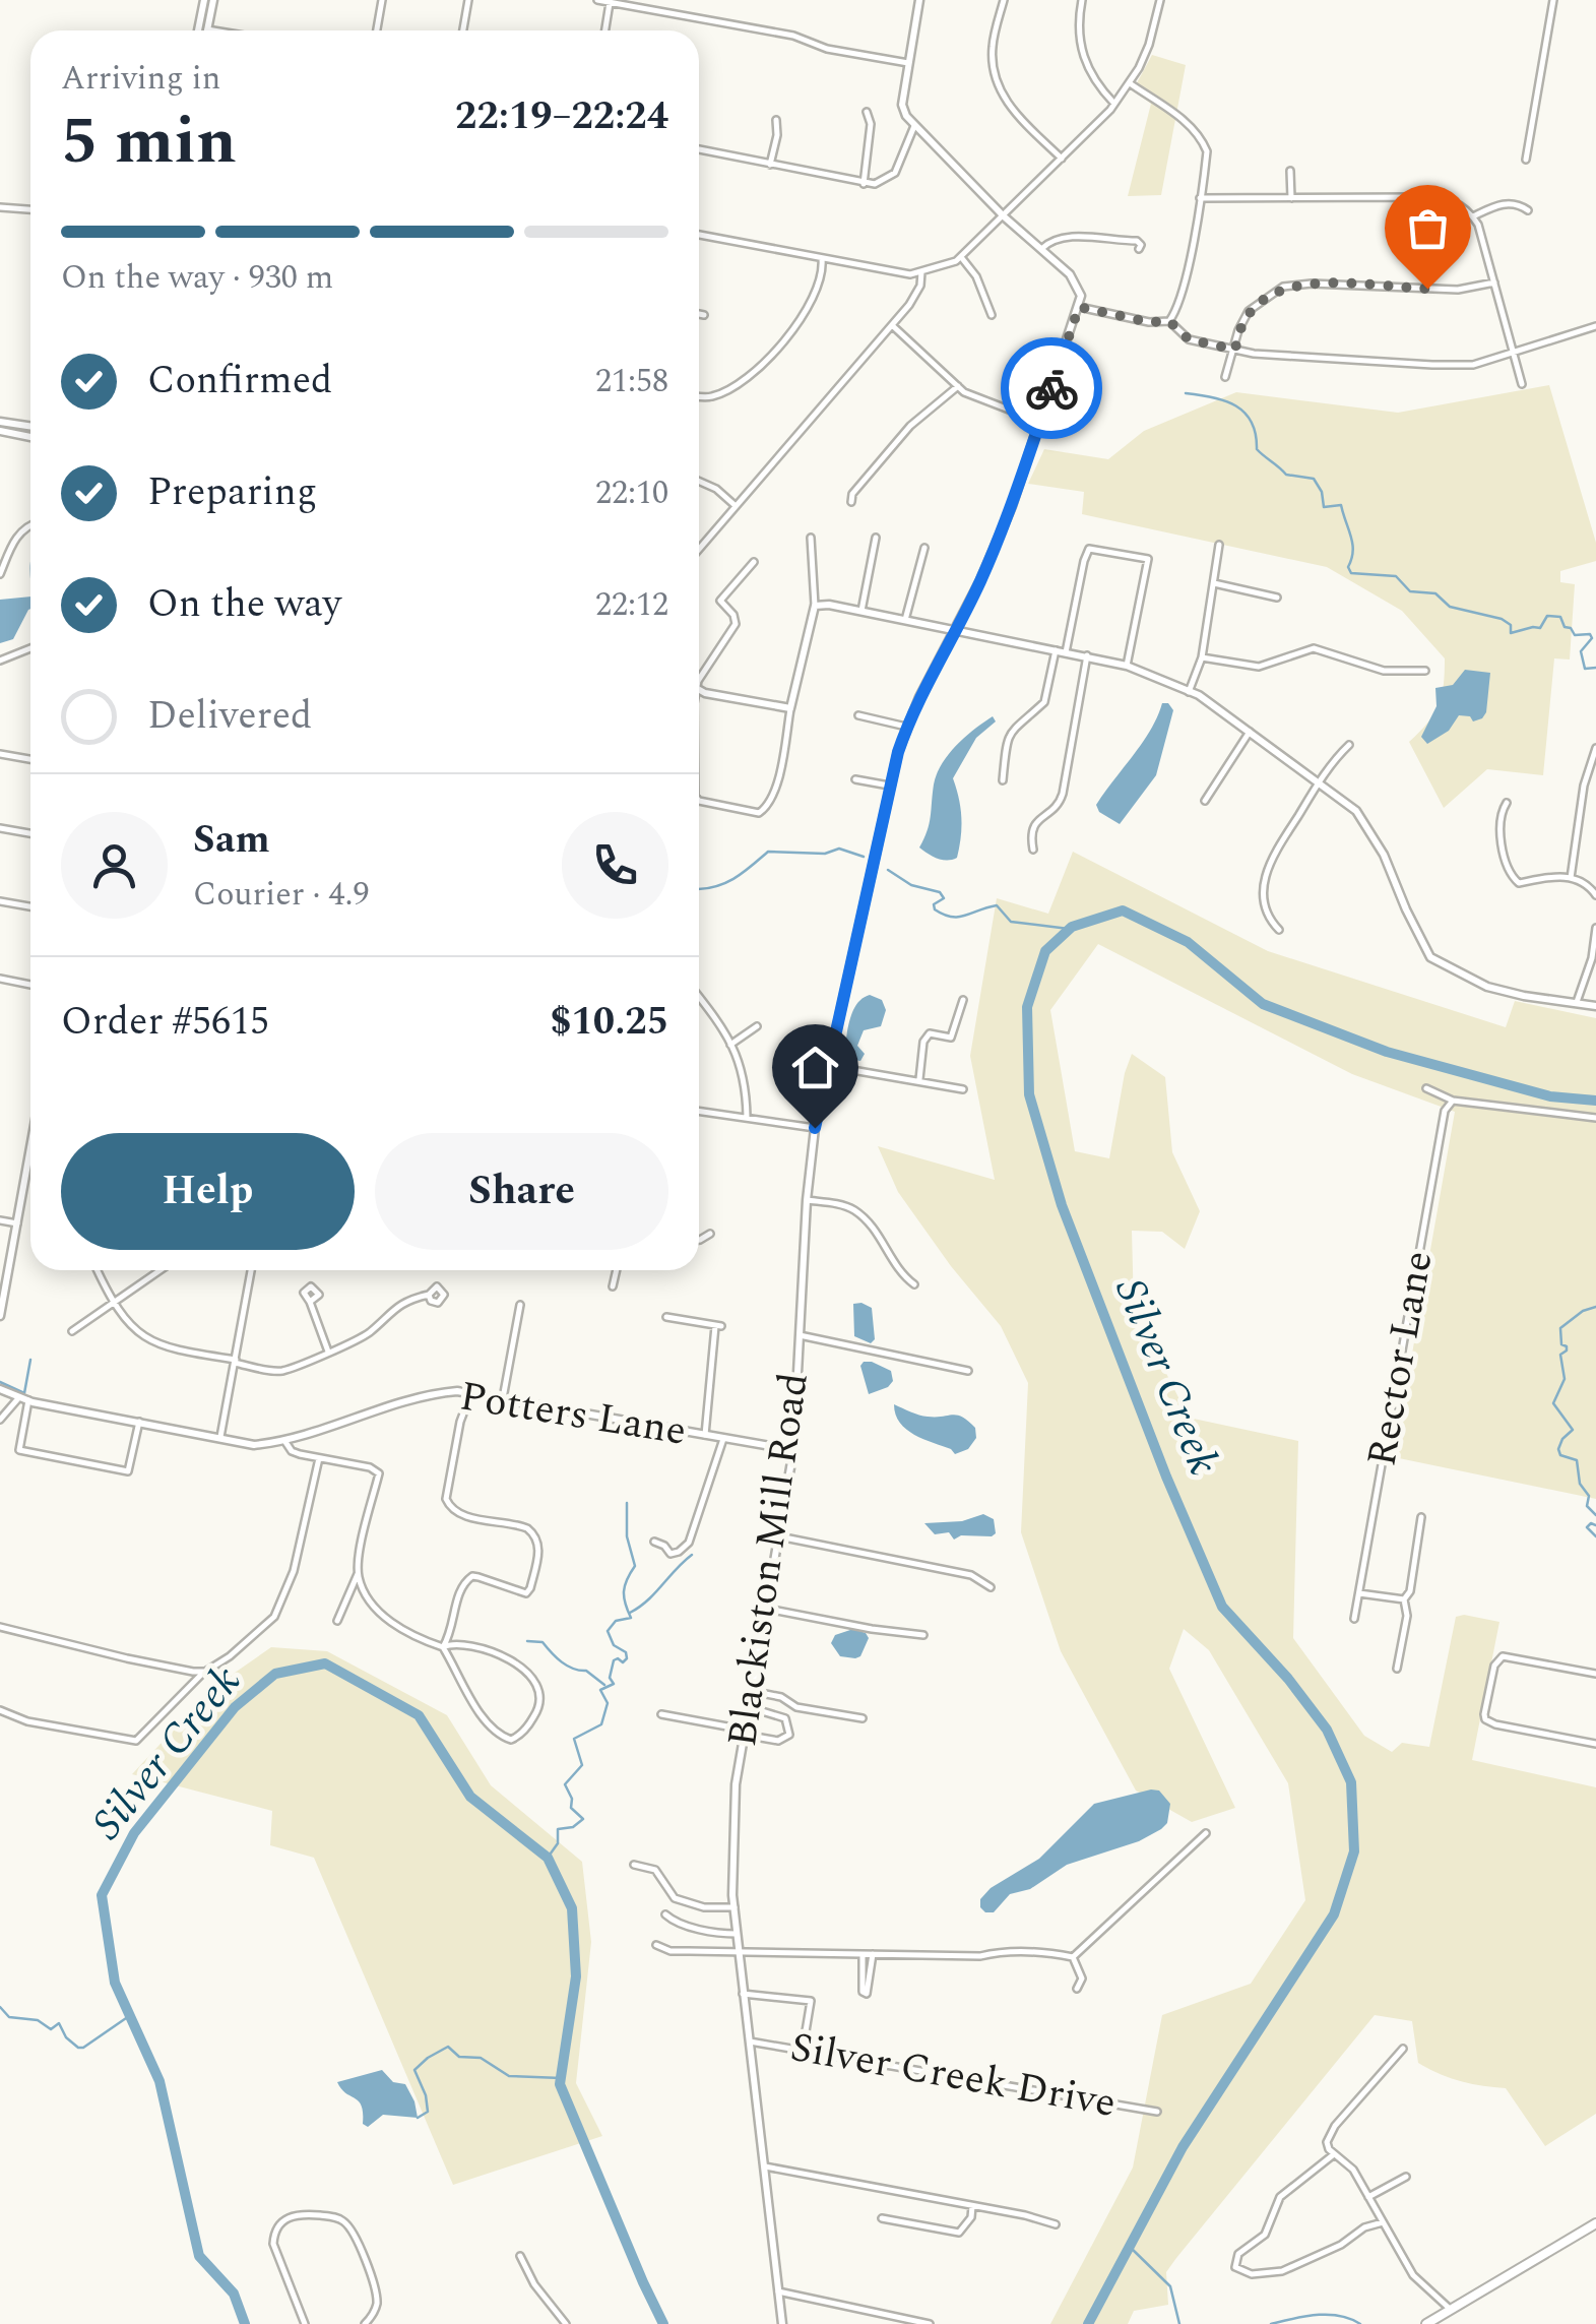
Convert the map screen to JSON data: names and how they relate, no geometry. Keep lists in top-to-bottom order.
{
  "streets": {
    "main road": ["Potters Lane", "Blackiston Mill Road"],
    "street": ["Rector Lane", "Silver Creek Drive"]
  },
  "crossings": [
    ["Potters Lane", "Blackiston Mill Road"],
    ["Blackiston Mill Road", "Silver Creek Drive"]
  ],
  "water": ["Silver Creek"],
  "page": {
    "heading": ["5 min", "Arriving in", "22:19–22:24"],
    "panel": [
      "Sam",
      "Courier · 4.9",
      "Order #5615",
      "$10.25"
    ],
    "bar": "On the way · 930 m",
    "list": [
      ["Confirmed", "21:58"],
      ["Preparing", "22:10"],
      ["On the way", "22:12"],
      "Delivered"
    ],
    "buttons": ["Help", "Share"]
  }
}
